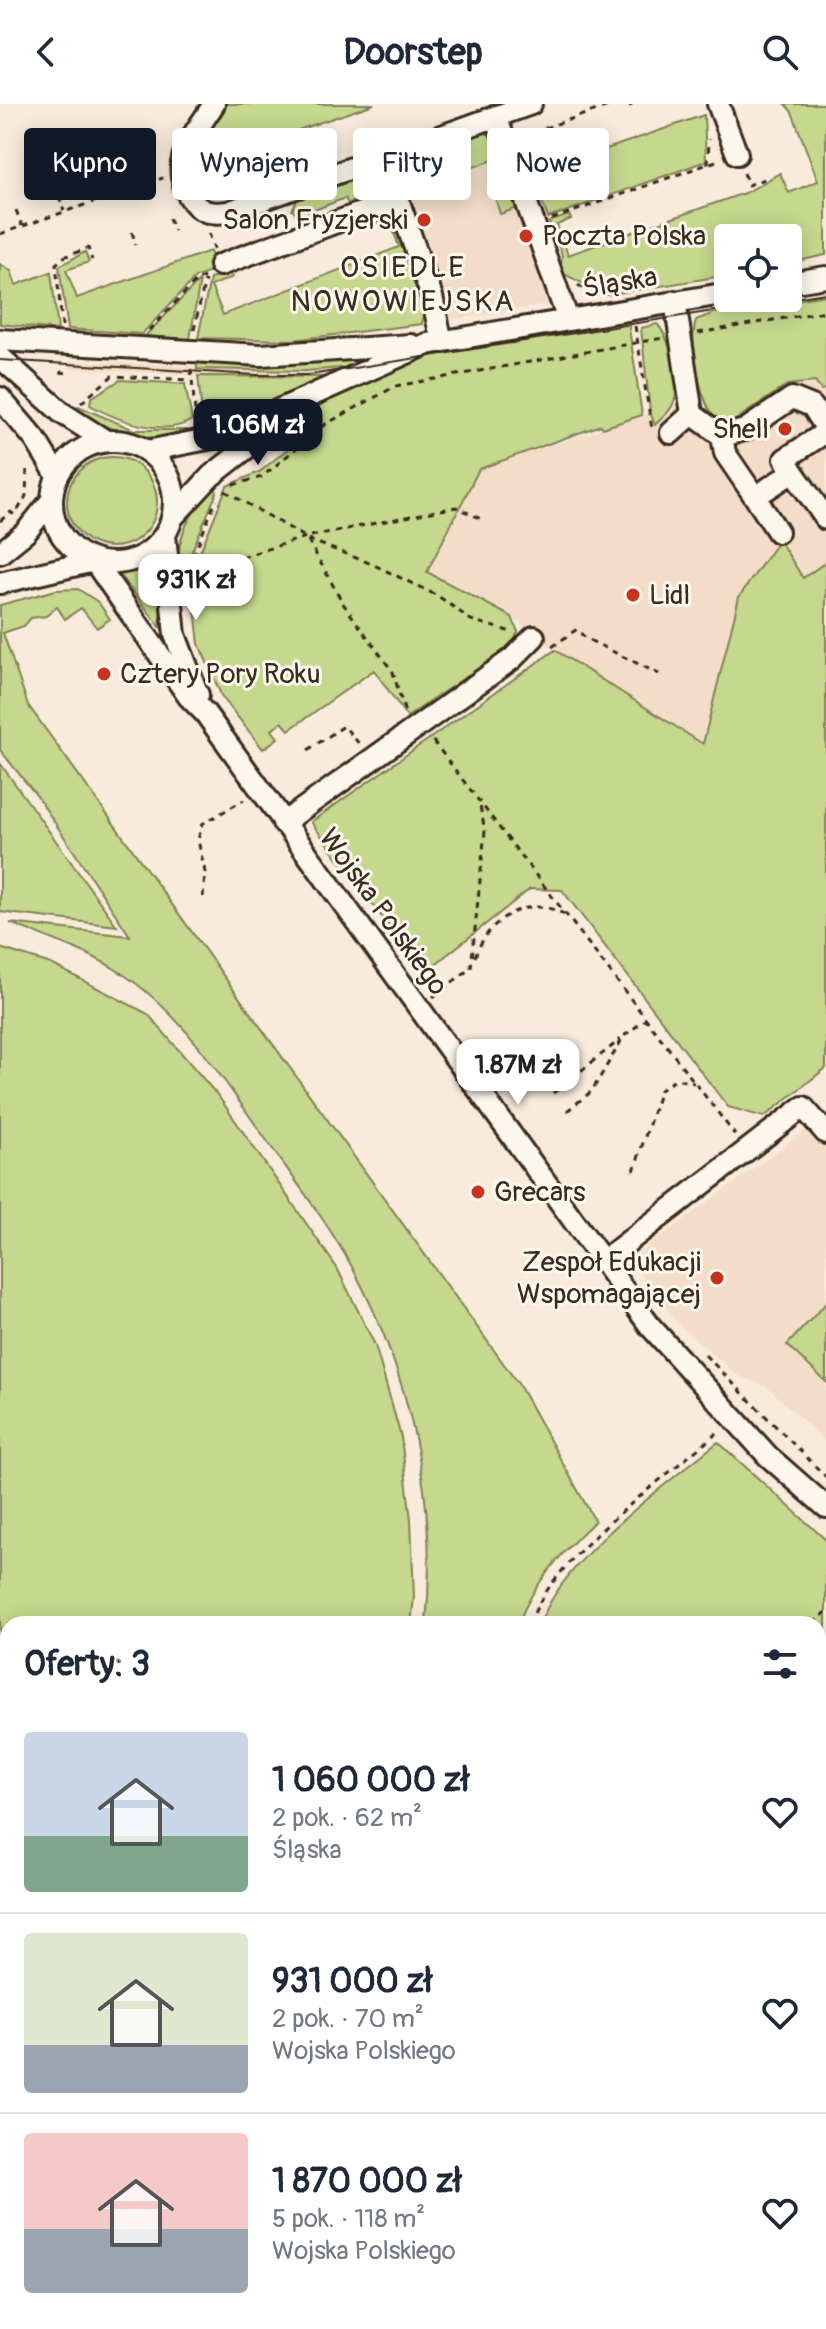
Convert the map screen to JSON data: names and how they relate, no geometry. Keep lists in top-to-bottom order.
{
  "streets": {
    "street": ["Śląska", "Wojska Polskiego"]
  },
  "crossings": [
    ["Śląska", "Wojska Polskiego"]
  ],
  "districts": ["OSIEDLE NOWOWIEJSKA"],
  "places": [
    "Salon Fryzjerski",
    "Poczta Polska",
    "Shell",
    "Lidl",
    "Cztery Pory Roku",
    "Grecars",
    "Zespoł Edukacji Wspomagającej"
  ],
  "page": {
    "header": "Doorstep",
    "chip": [
      "Kupno",
      "Wynajem",
      "Filtry",
      "Nowe"
    ],
    "price": ["1.06M zł", "931K zł", "1.87M zł"],
    "heading": "Oferty: 3",
    "list": [
      {
        "name": "1 060 000 zł",
        "note": "2 pok. · 62 m² · Śląska"
      },
      {
        "name": "931 000 zł",
        "note": "2 pok. · 70 m² · Wojska Polskiego"
      },
      {
        "name": "1 870 000 zł",
        "note": "5 pok. · 118 m² · Wojska Polskiego"
      }
    ]
  }
}
